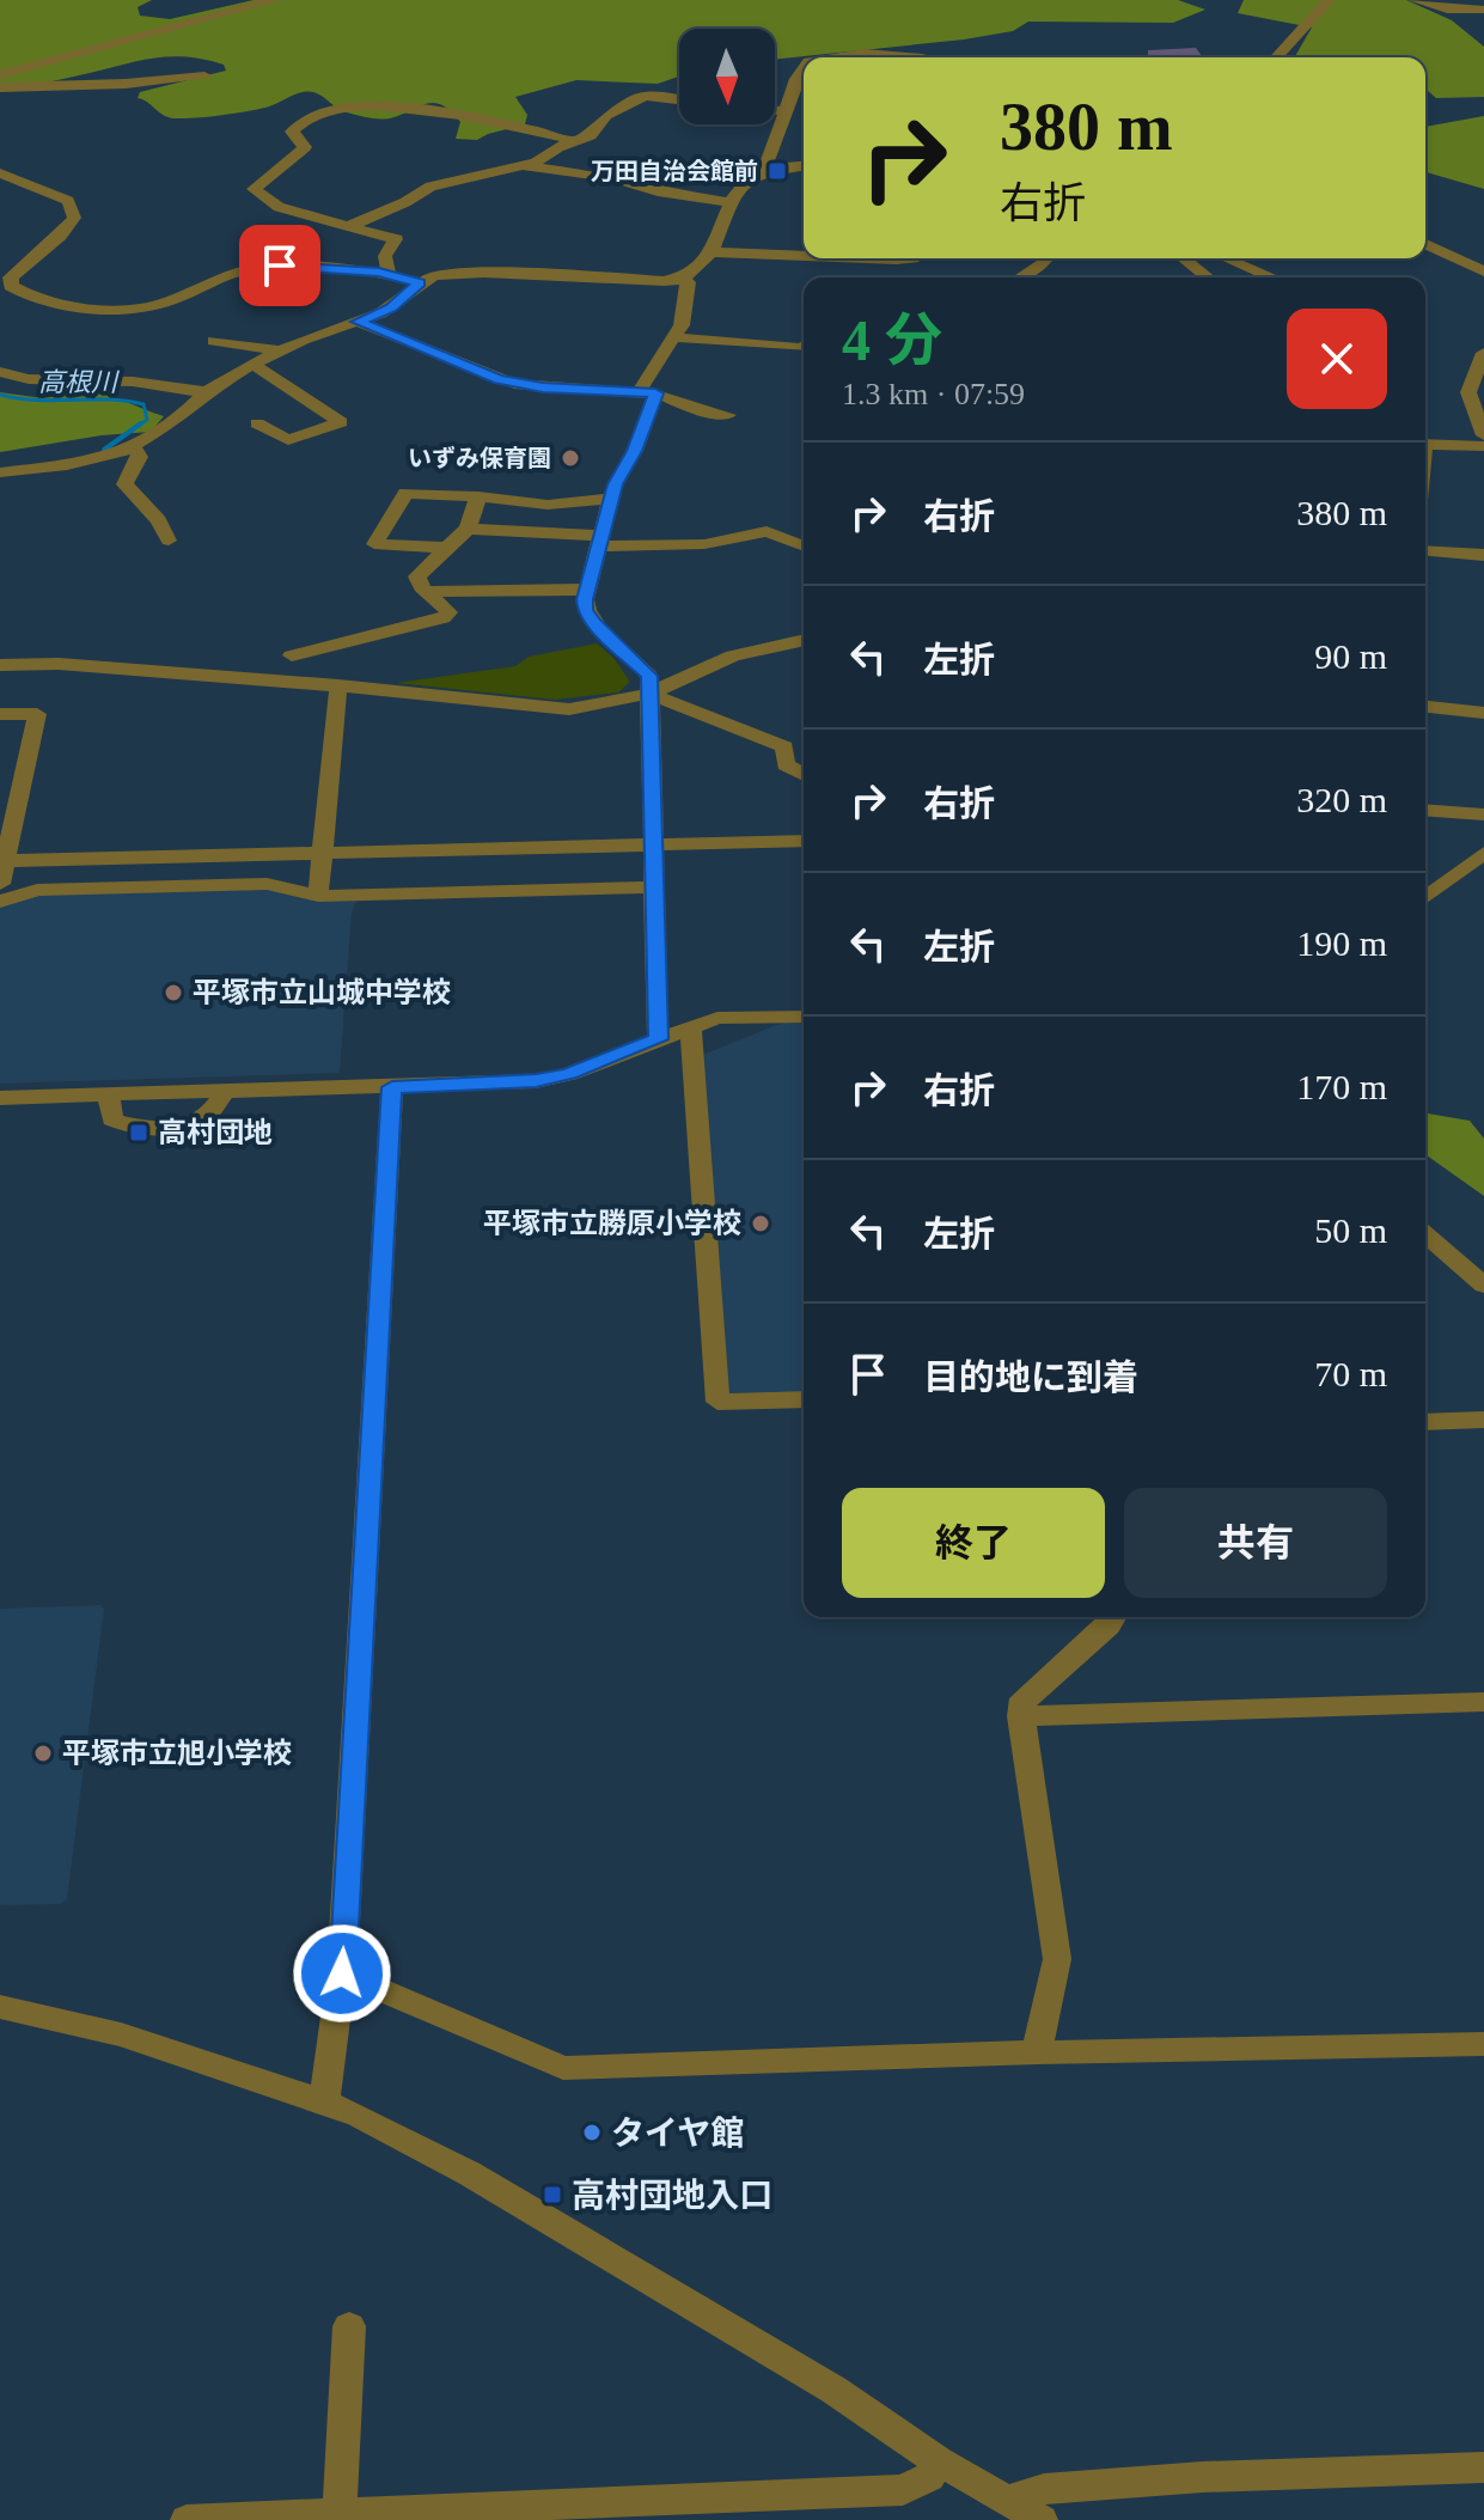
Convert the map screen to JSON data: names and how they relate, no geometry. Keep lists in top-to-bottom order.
{
  "water": ["高根川"],
  "places": {
    "transit": ["万田自治会館前", "高村団地", "高村団地入口"],
    "other": [
      "いずみ保育園",
      "平塚市立山城中学校",
      "平塚市立勝原小学校",
      "平塚市立旭小学校",
      "タイヤ館"
    ]
  },
  "north": "bottom",
  "page": {
    "turn": ["380 m", "右折"],
    "heading": ["4 分", "1.3 km · 07:59"],
    "list": [
      {
        "name": "右折",
        "value": "380 m"
      },
      {
        "name": "左折",
        "value": "90 m"
      },
      {
        "name": "右折",
        "value": "320 m"
      },
      {
        "name": "左折",
        "value": "190 m"
      },
      {
        "name": "右折",
        "value": "170 m"
      },
      {
        "name": "左折",
        "value": "50 m"
      },
      {
        "name": "目的地に到着",
        "value": "70 m"
      }
    ],
    "buttons": ["終了", "共有"]
  }
}
